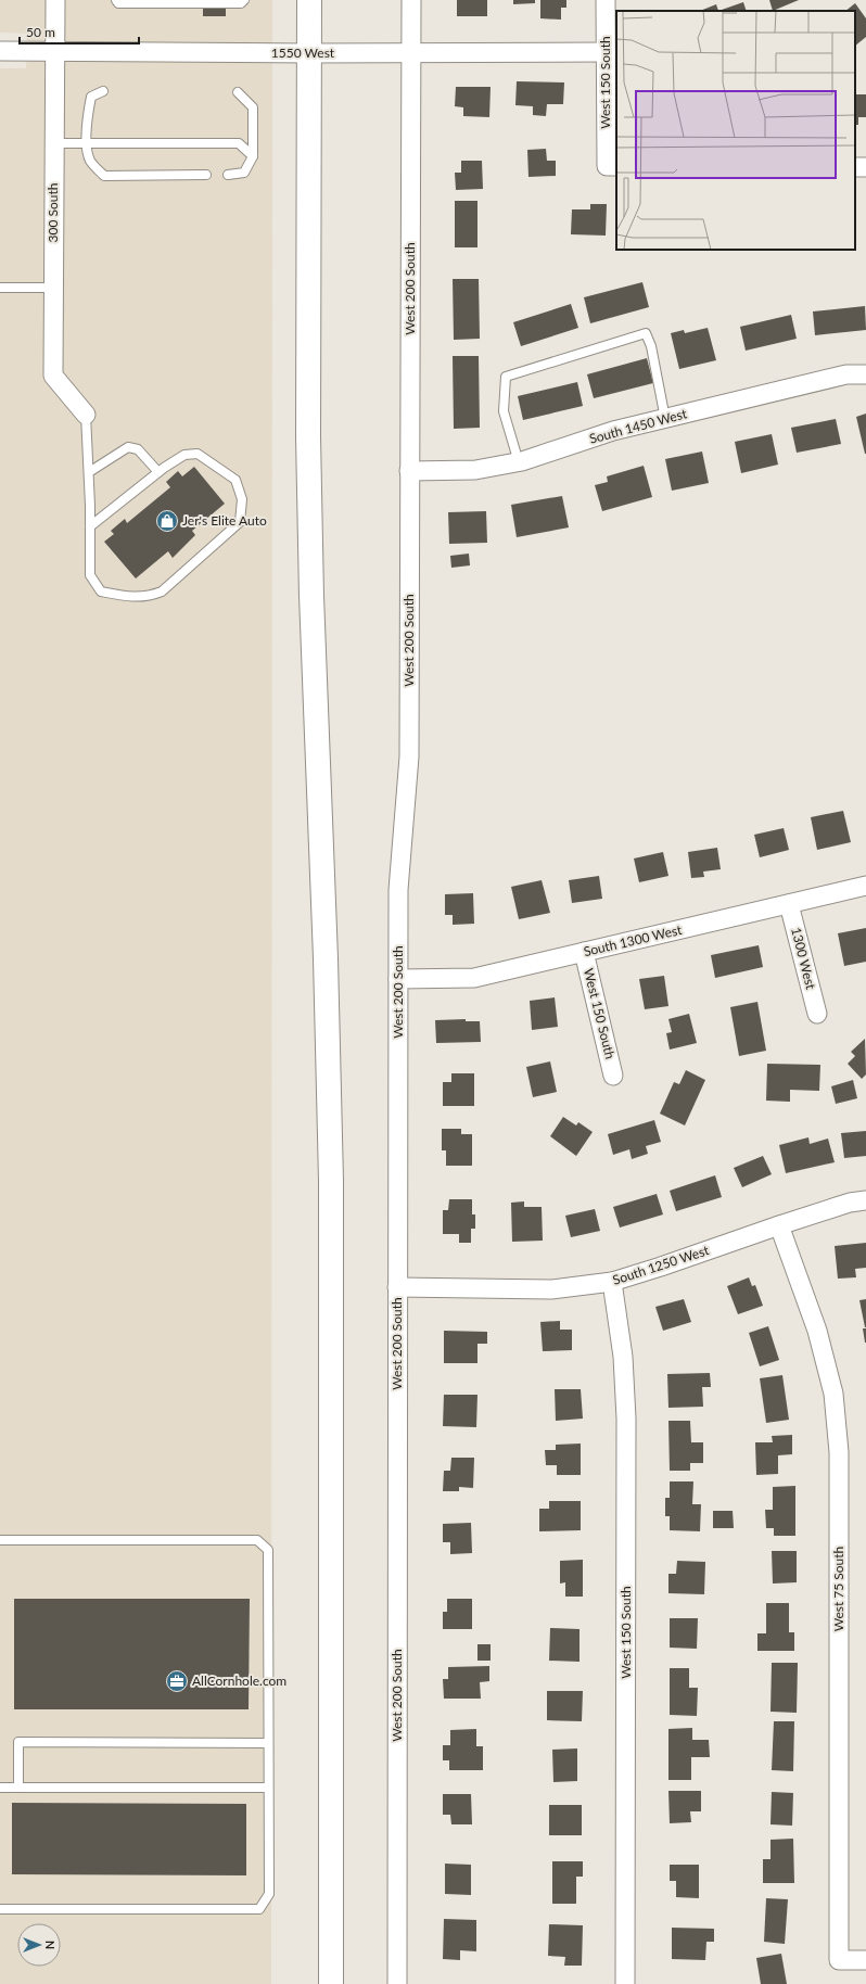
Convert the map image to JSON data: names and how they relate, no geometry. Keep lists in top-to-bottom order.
{
  "streets": {
    "street": [
      "1550 West",
      "West 150 South",
      "300 South",
      "West 200 South",
      "South 1450 West",
      "South 1300 West",
      "1300 West",
      "South 1250 West",
      "West 75 South"
    ]
  },
  "crossings": [
    ["1550 West", "West 150 South"],
    ["1550 West", "300 South"],
    ["1550 West", "West 200 South"],
    ["West 150 South", "South 1300 West"],
    ["West 150 South", "South 1250 West"],
    ["West 200 South", "South 1450 West"],
    ["West 200 South", "South 1300 West"],
    ["West 200 South", "South 1250 West"],
    ["South 1300 West", "1300 West"],
    ["South 1250 West", "West 75 South"]
  ],
  "places": {
    "shop": ["Jer's Elite Auto"],
    "office": ["AllCornhole.com"]
  },
  "scale_bar": "50 m",
  "north": "right"
}
